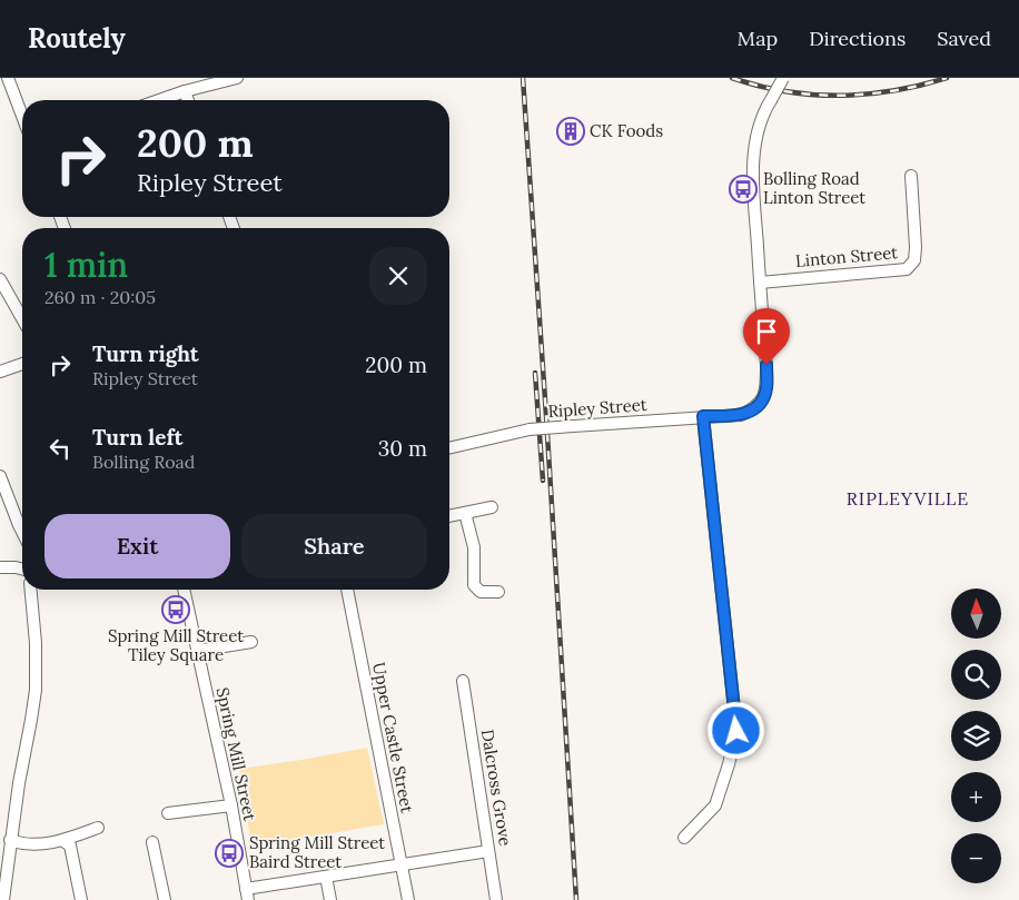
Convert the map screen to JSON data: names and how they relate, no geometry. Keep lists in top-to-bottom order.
{
  "streets": {
    "street": [
      "Linton Street",
      "Ripley Street",
      "Upper Castle Street",
      "Spring Mill Street",
      "Dalcross Grove"
    ]
  },
  "crossings": [
    ["Linton Street", "Ripley Street"]
  ],
  "districts": ["RIPLEYVILLE"],
  "places": {
    "building": ["CK Foods"],
    "bus stop": ["Bolling Road Linton Street", "Spring Mill Street Tiley Square", "Spring Mill Street Baird Street"]
  },
  "north": "top",
  "page": {
    "header": "Routely",
    "nav": ["Map", "Directions", "Saved"],
    "turn": ["200 m", "Ripley Street"],
    "heading": ["1 min", "260 m · 20:05"],
    "list": [
      {
        "name": "Turn right",
        "note": "Ripley Street",
        "value": "200 m"
      },
      {
        "name": "Turn left",
        "note": "Bolling Road",
        "value": "30 m"
      }
    ],
    "buttons": ["Exit", "Share"],
    "map_buttons": ["+", "−"]
  }
}
